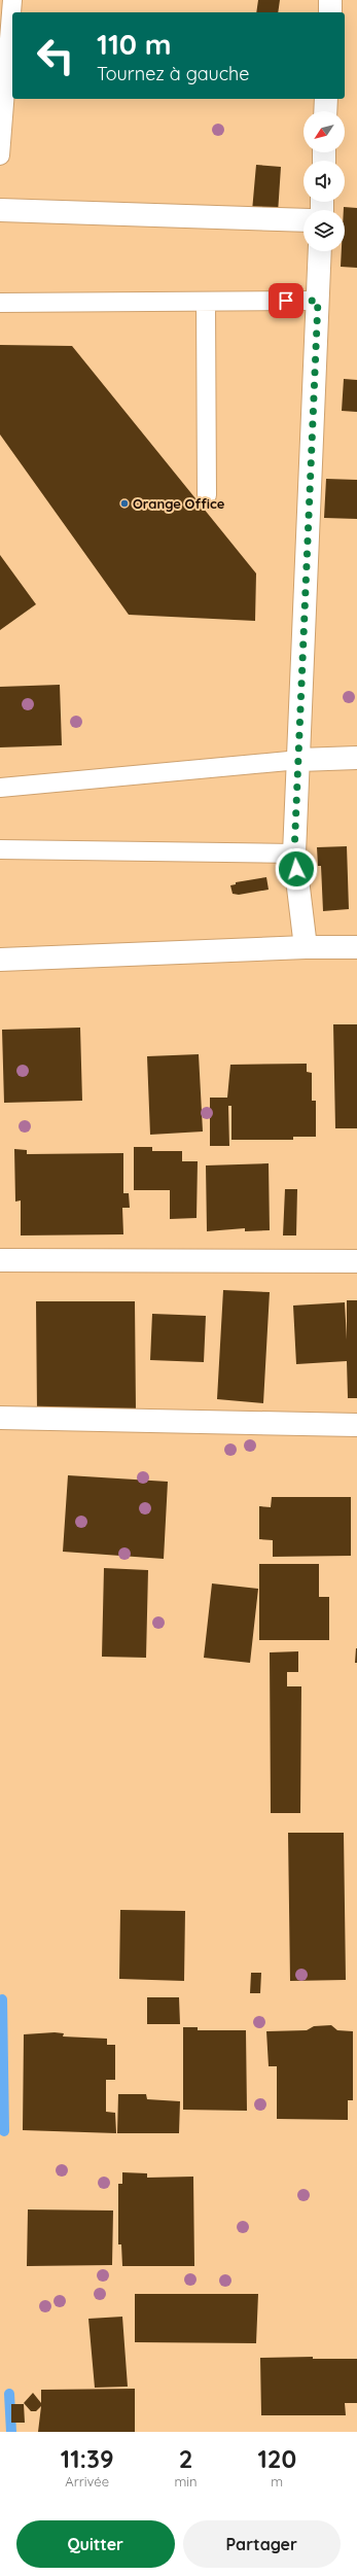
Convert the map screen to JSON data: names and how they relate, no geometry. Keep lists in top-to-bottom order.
{
  "places": ["Orange Office"],
  "north": "bottom left",
  "page": {
    "turn": ["110 m", "Tournez à gauche"],
    "eta": [
      "11:39",
      "Arrivée",
      "2",
      "min",
      "120",
      "m"
    ],
    "buttons": ["Quitter", "Partager"]
  }
}
